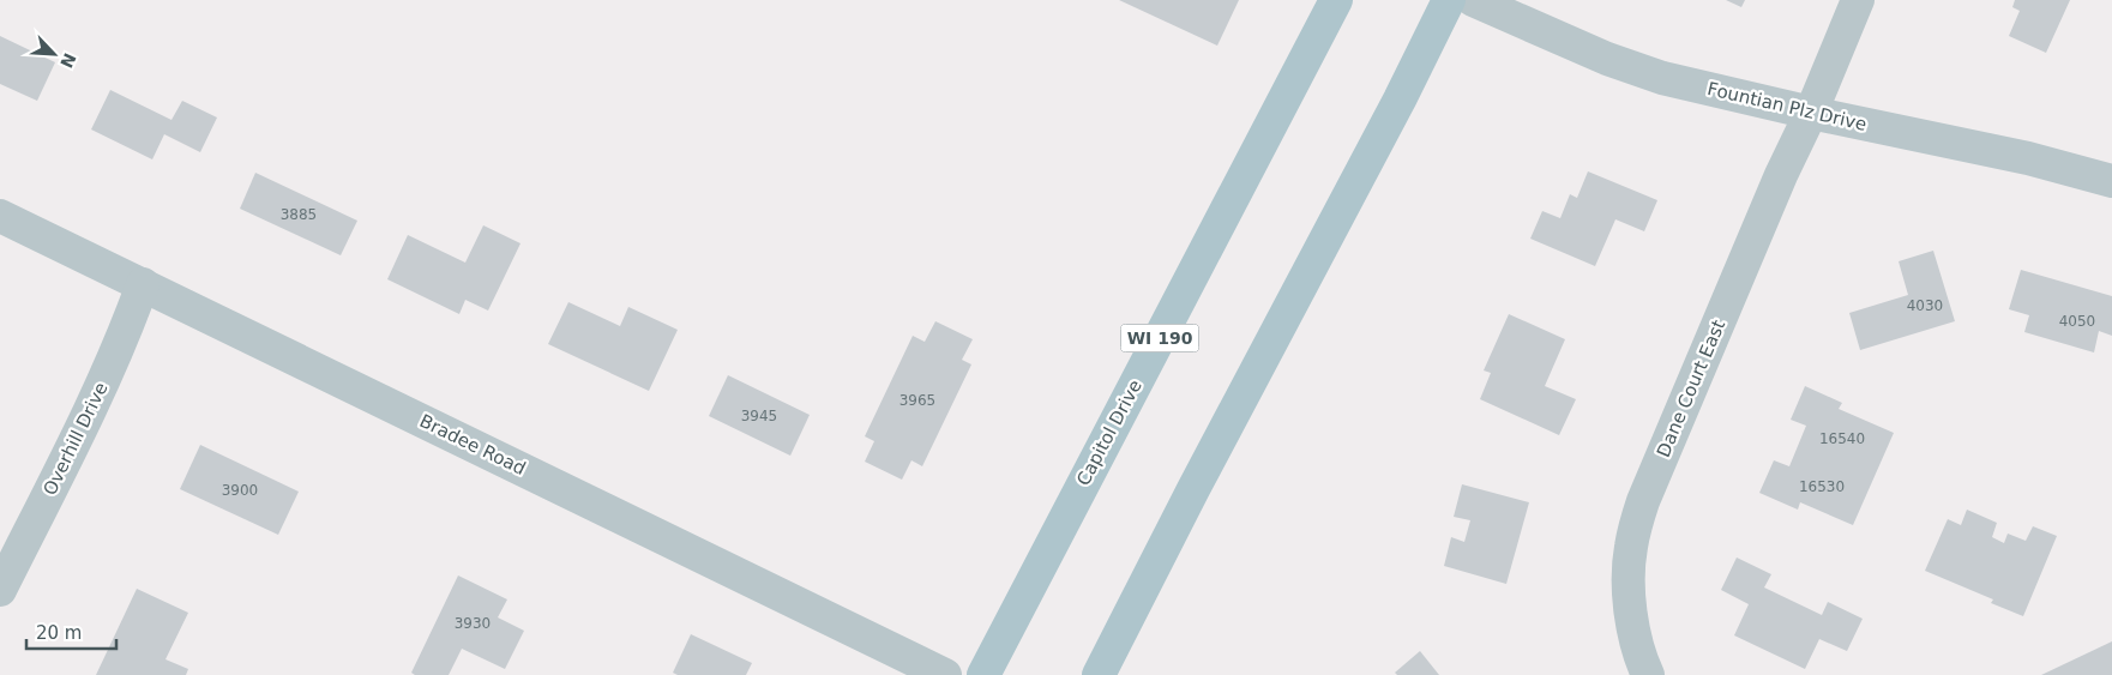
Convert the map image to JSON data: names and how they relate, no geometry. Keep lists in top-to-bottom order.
{
  "streets": {
    "main road": ["WI 190", "Capitol Drive"],
    "street": [
      "Fountian Plz Drive",
      "Dane Court East",
      "Overhill Drive",
      "Bradee Road"
    ]
  },
  "crossings": [
    ["Fountian Plz Drive", "Dane Court East"],
    ["Overhill Drive", "Bradee Road"]
  ],
  "house_numbers": [
    "3885",
    "4030",
    "4050",
    "3965",
    "3945",
    "16540",
    "16530",
    "3900",
    "3930"
  ],
  "scale_bar": "20 m",
  "north": "bottom right"
}
